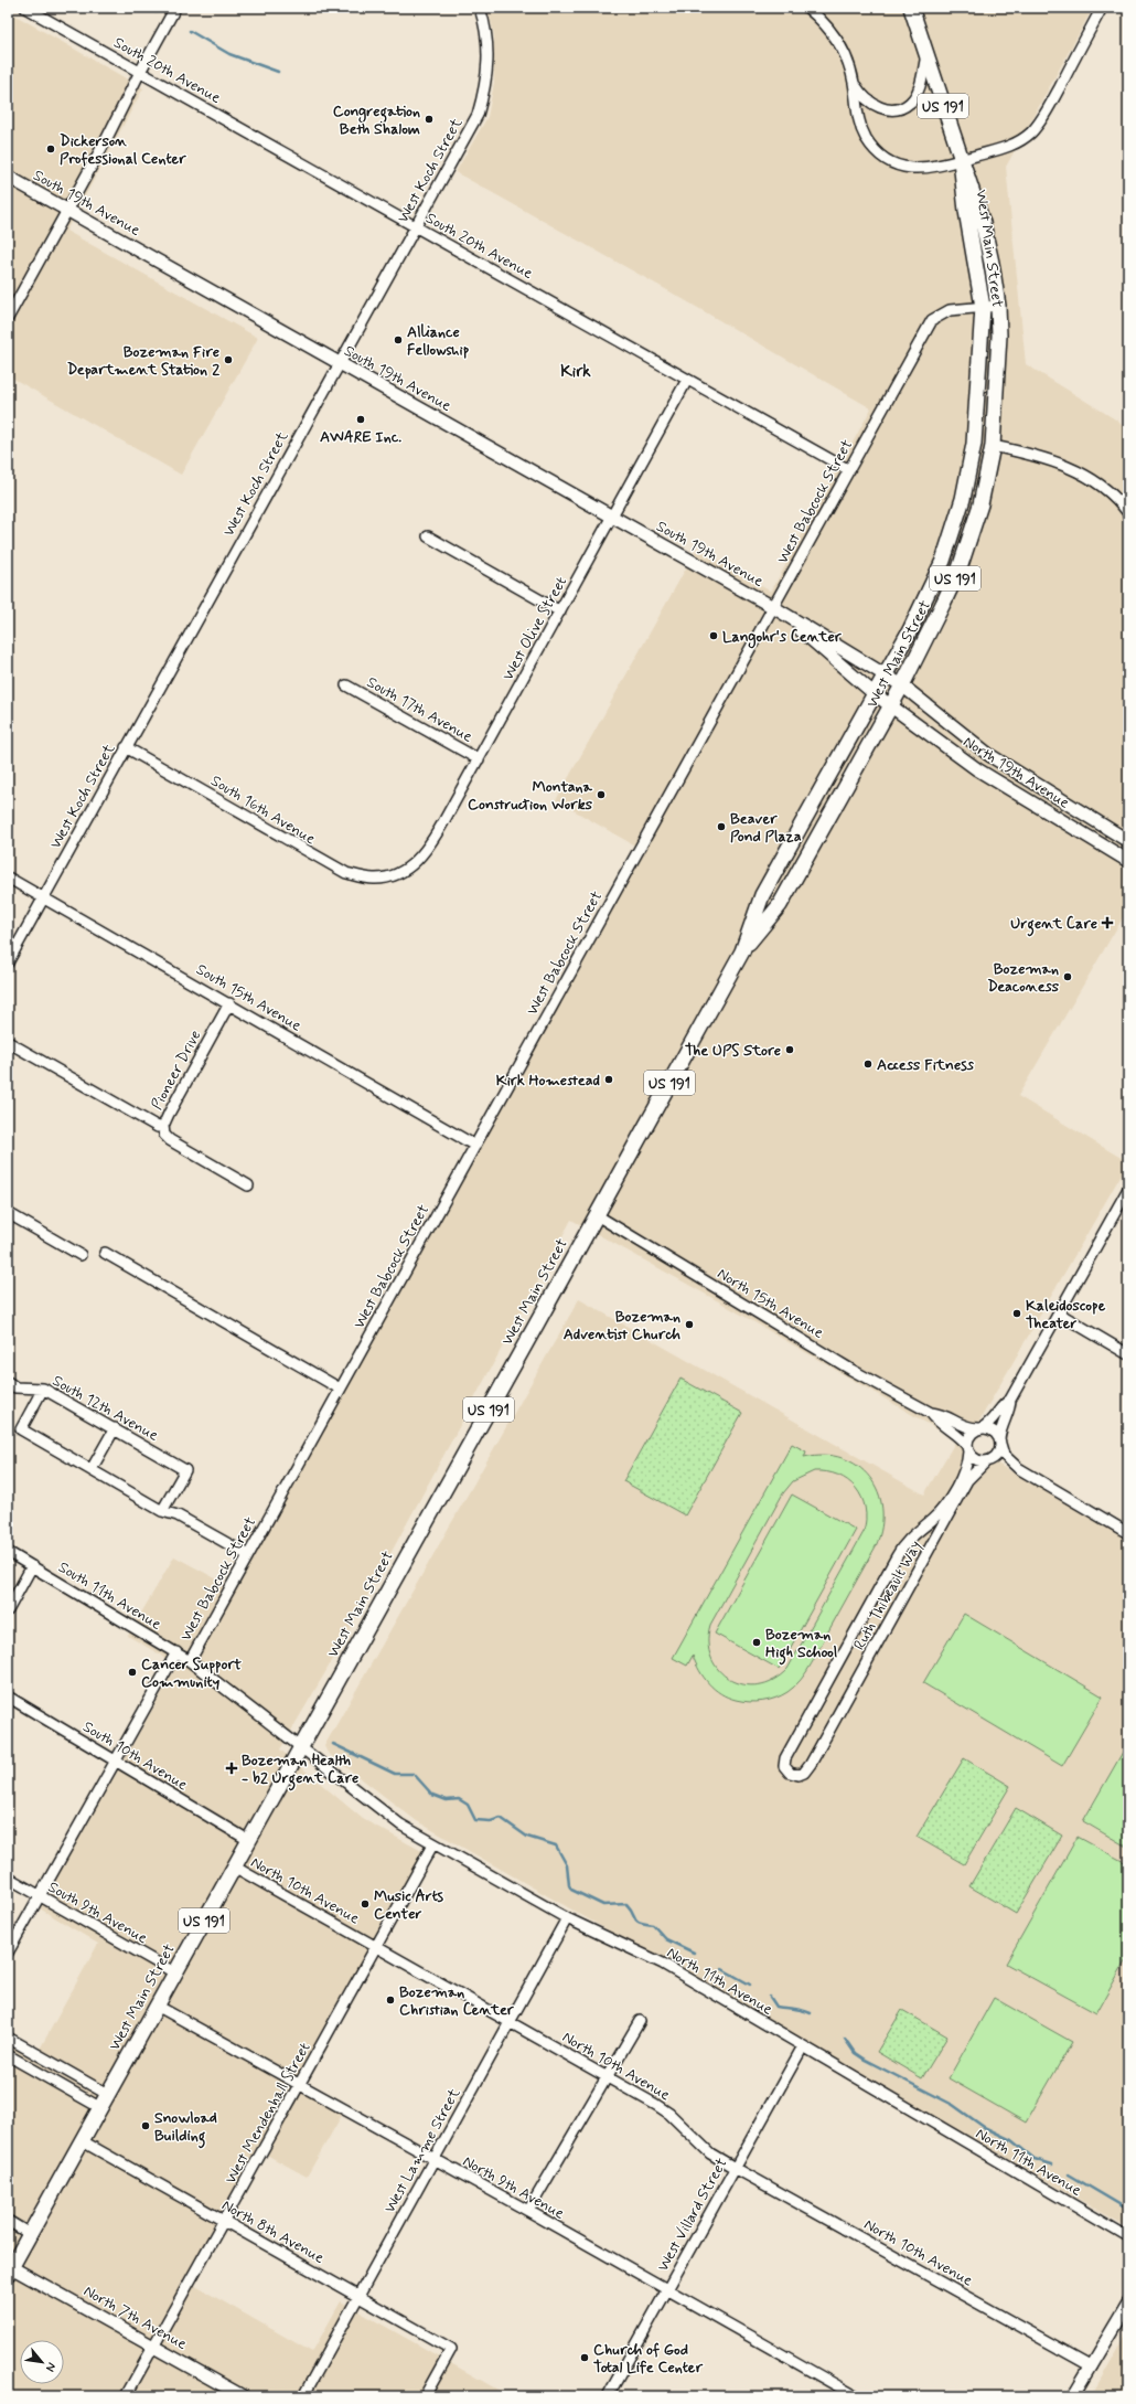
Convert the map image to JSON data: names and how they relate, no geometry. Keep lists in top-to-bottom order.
{
  "streets": {
    "highway": ["US 191", "West Main Street"],
    "main road": ["South 19th Avenue", "North 19th Avenue", "North 7th Avenue"],
    "street": [
      "South 20th Avenue",
      "West Koch Street",
      "West Babcock Street",
      "West Olive Street",
      "South 17th Avenue",
      "South 16th Avenue",
      "South 15th Avenue",
      "Pioneer Drive",
      "North 15th Avenue",
      "South 12th Avenue",
      "South 11th Avenue",
      "Ruth Thibeault Way",
      "South 10th Avenue",
      "North 10th Avenue",
      "South 9th Avenue",
      "North 11th Avenue",
      "West Mendenhall Street",
      "West Lamme Street",
      "North 9th Avenue",
      "West Villard Street",
      "North 8th Avenue"
    ]
  },
  "crossings": [
    ["South 20th Avenue", "West Koch Street"],
    ["South 20th Avenue", "West Babcock Street"],
    ["South 20th Avenue", "West Olive Street"],
    ["West Koch Street", "South 19th Avenue"],
    ["West Koch Street", "South 16th Avenue"],
    ["West Koch Street", "South 15th Avenue"],
    ["South 19th Avenue", "West Main Street"],
    ["South 19th Avenue", "West Babcock Street"],
    ["South 19th Avenue", "West Olive Street"],
    ["South 19th Avenue", "North 19th Avenue"],
    ["West Main Street", "West Babcock Street"],
    ["West Main Street", "North 19th Avenue"],
    ["West Main Street", "North 15th Avenue"],
    ["West Main Street", "South 11th Avenue"],
    ["West Main Street", "South 10th Avenue"],
    ["West Main Street", "North 10th Avenue"],
    ["West Main Street", "South 9th Avenue"],
    ["West Main Street", "North 11th Avenue"],
    ["West Main Street", "North 9th Avenue"],
    ["West Main Street", "North 8th Avenue"],
    ["West Main Street", "North 7th Avenue"],
    ["West Babcock Street", "South 15th Avenue"],
    ["West Babcock Street", "South 11th Avenue"],
    ["West Babcock Street", "South 10th Avenue"],
    ["West Babcock Street", "South 9th Avenue"],
    ["West Olive Street", "South 17th Avenue"],
    ["West Olive Street", "South 16th Avenue"],
    ["South 15th Avenue", "Pioneer Drive"],
    ["North 15th Avenue", "Ruth Thibeault Way"],
    ["South 11th Avenue", "North 11th Avenue"],
    ["North 10th Avenue", "West Mendenhall Street"],
    ["North 10th Avenue", "West Lamme Street"],
    ["North 10th Avenue", "West Villard Street"],
    ["North 11th Avenue", "West Mendenhall Street"],
    ["North 11th Avenue", "West Lamme Street"],
    ["North 11th Avenue", "West Villard Street"],
    ["West Mendenhall Street", "North 9th Avenue"],
    ["West Mendenhall Street", "North 8th Avenue"],
    ["West Mendenhall Street", "North 7th Avenue"],
    ["West Lamme Street", "North 9th Avenue"],
    ["West Lamme Street", "North 8th Avenue"],
    ["North 9th Avenue", "West Villard Street"]
  ],
  "districts": ["Kirk"],
  "places": {
    "other": [
      "Congregation Beth Shalom",
      "Dickerson Professional Center",
      "Alliance Fellowship",
      "Bozeman Fire Department Station 2",
      "AWARE Inc.",
      "Langohr's Center",
      "Montana Construction Works",
      "Beaver Pond Plaza",
      "Bozeman Deaconess",
      "The UPS Store",
      "Access Fitness",
      "Kirk Homestead",
      "Kaleidoscope Theater",
      "Bozeman Adventist Church",
      "Bozeman High School",
      "Cancer Support Community",
      "Music Arts Center",
      "Bozeman Christian Center",
      "Snowload Building",
      "Church of God Total Life Center"
    ],
    "health": ["Urgent Care", "Bozeman Health - b2 Urgent Care"]
  },
  "north": "bottom right"
}
